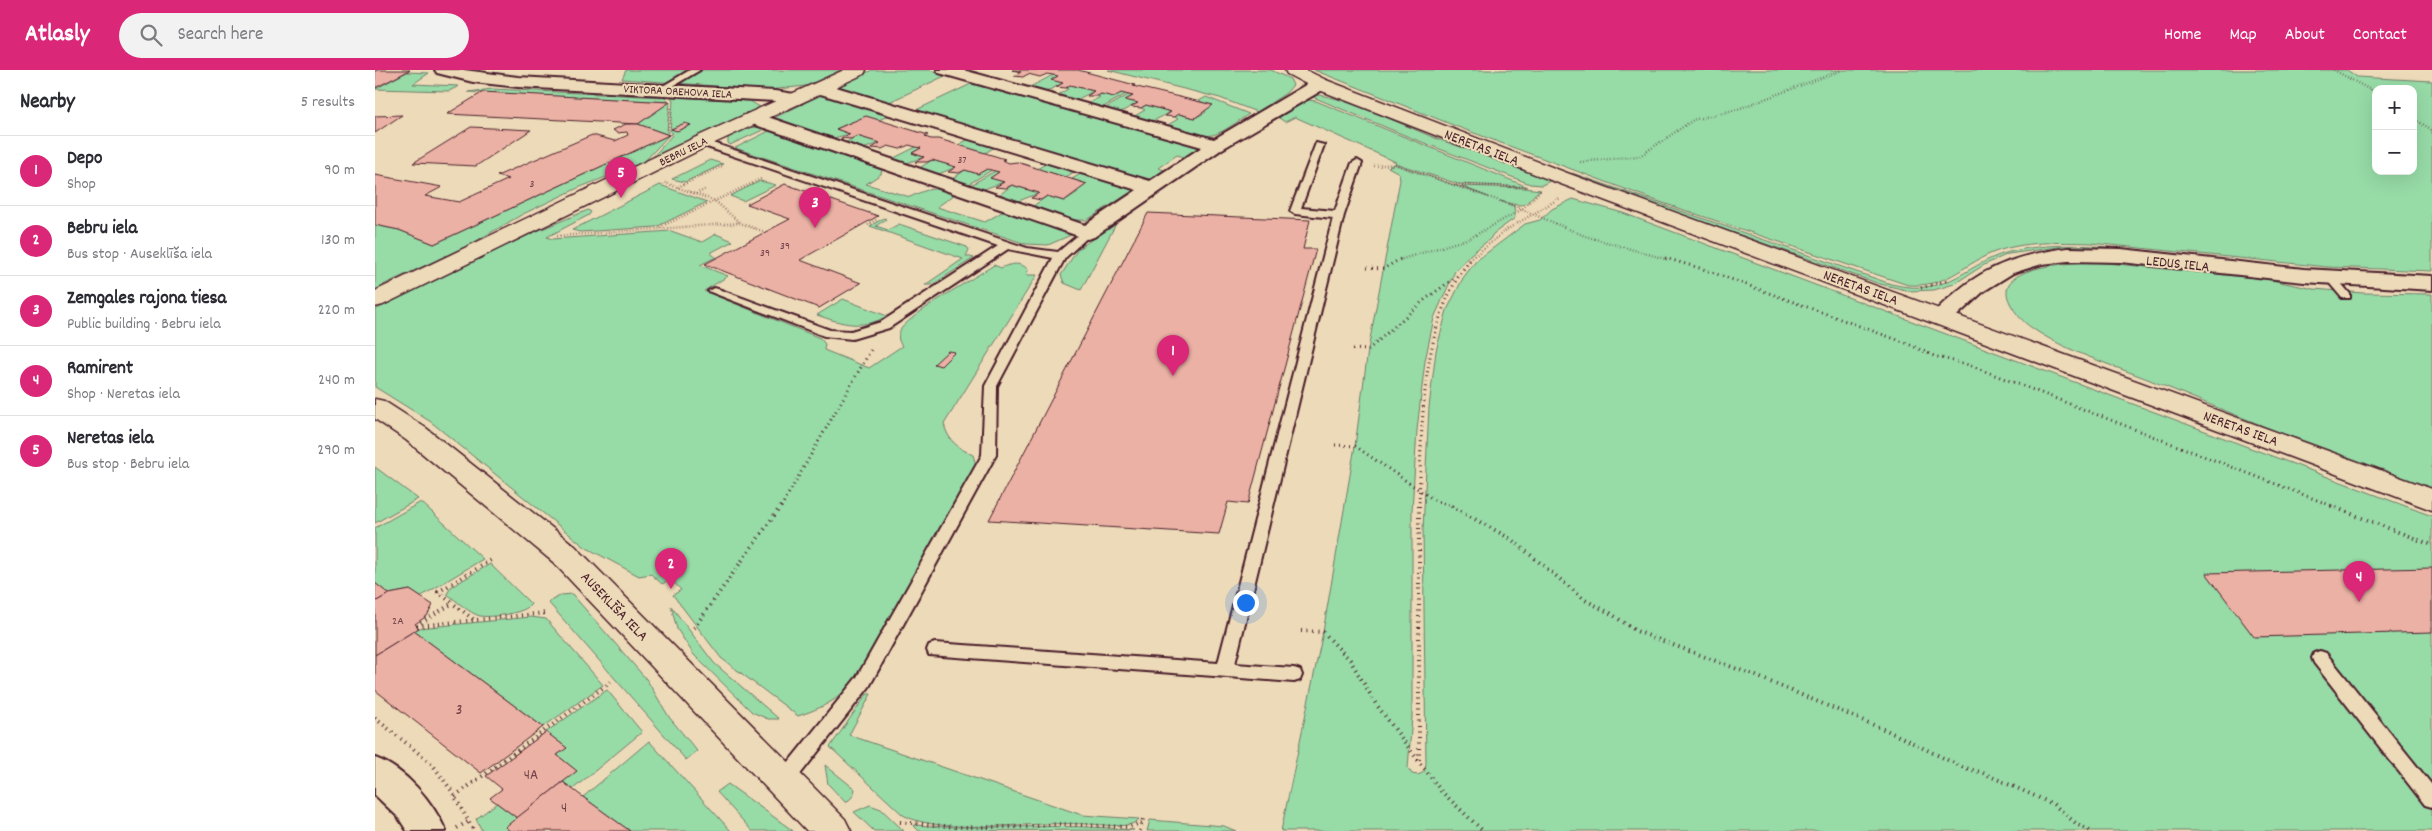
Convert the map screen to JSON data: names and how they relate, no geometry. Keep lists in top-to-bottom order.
{
  "streets": {
    "street": [
      "VIKTORA OREHOVA IELA",
      "NERETAS IELA",
      "BEBRU IELA",
      "LEDUS IELA",
      "AUSEKLĪŠA IELA"
    ]
  },
  "crossings": [
    ["VIKTORA OREHOVA IELA", "BEBRU IELA"],
    ["NERETAS IELA", "LEDUS IELA"]
  ],
  "house_numbers": [
    "37",
    "3",
    "39",
    "39",
    "2A",
    "3",
    "4A",
    "4"
  ],
  "page": {
    "header": "Atlasly",
    "search": "Search here",
    "nav": [
      "Home",
      "Map",
      "About",
      "Contact"
    ],
    "heading": ["Nearby", "5 results"],
    "map_buttons": ["+", "−"],
    "list": [
      {
        "mark": "1",
        "name": "Depo",
        "note": "Shop",
        "value": "90 m"
      },
      {
        "mark": "2",
        "name": "Bebru iela",
        "note": "Bus stop · Auseklīša iela",
        "value": "130 m"
      },
      {
        "mark": "3",
        "name": "Zemgales rajona tiesa",
        "note": "Public building · Bebru iela",
        "value": "220 m"
      },
      {
        "mark": "4",
        "name": "Ramirent",
        "note": "Shop · Neretas iela",
        "value": "240 m"
      },
      {
        "mark": "5",
        "name": "Neretas iela",
        "note": "Bus stop · Bebru iela",
        "value": "290 m"
      }
    ],
    "pins": [
      "5",
      "3",
      "1",
      "2",
      "4"
    ]
  }
}
